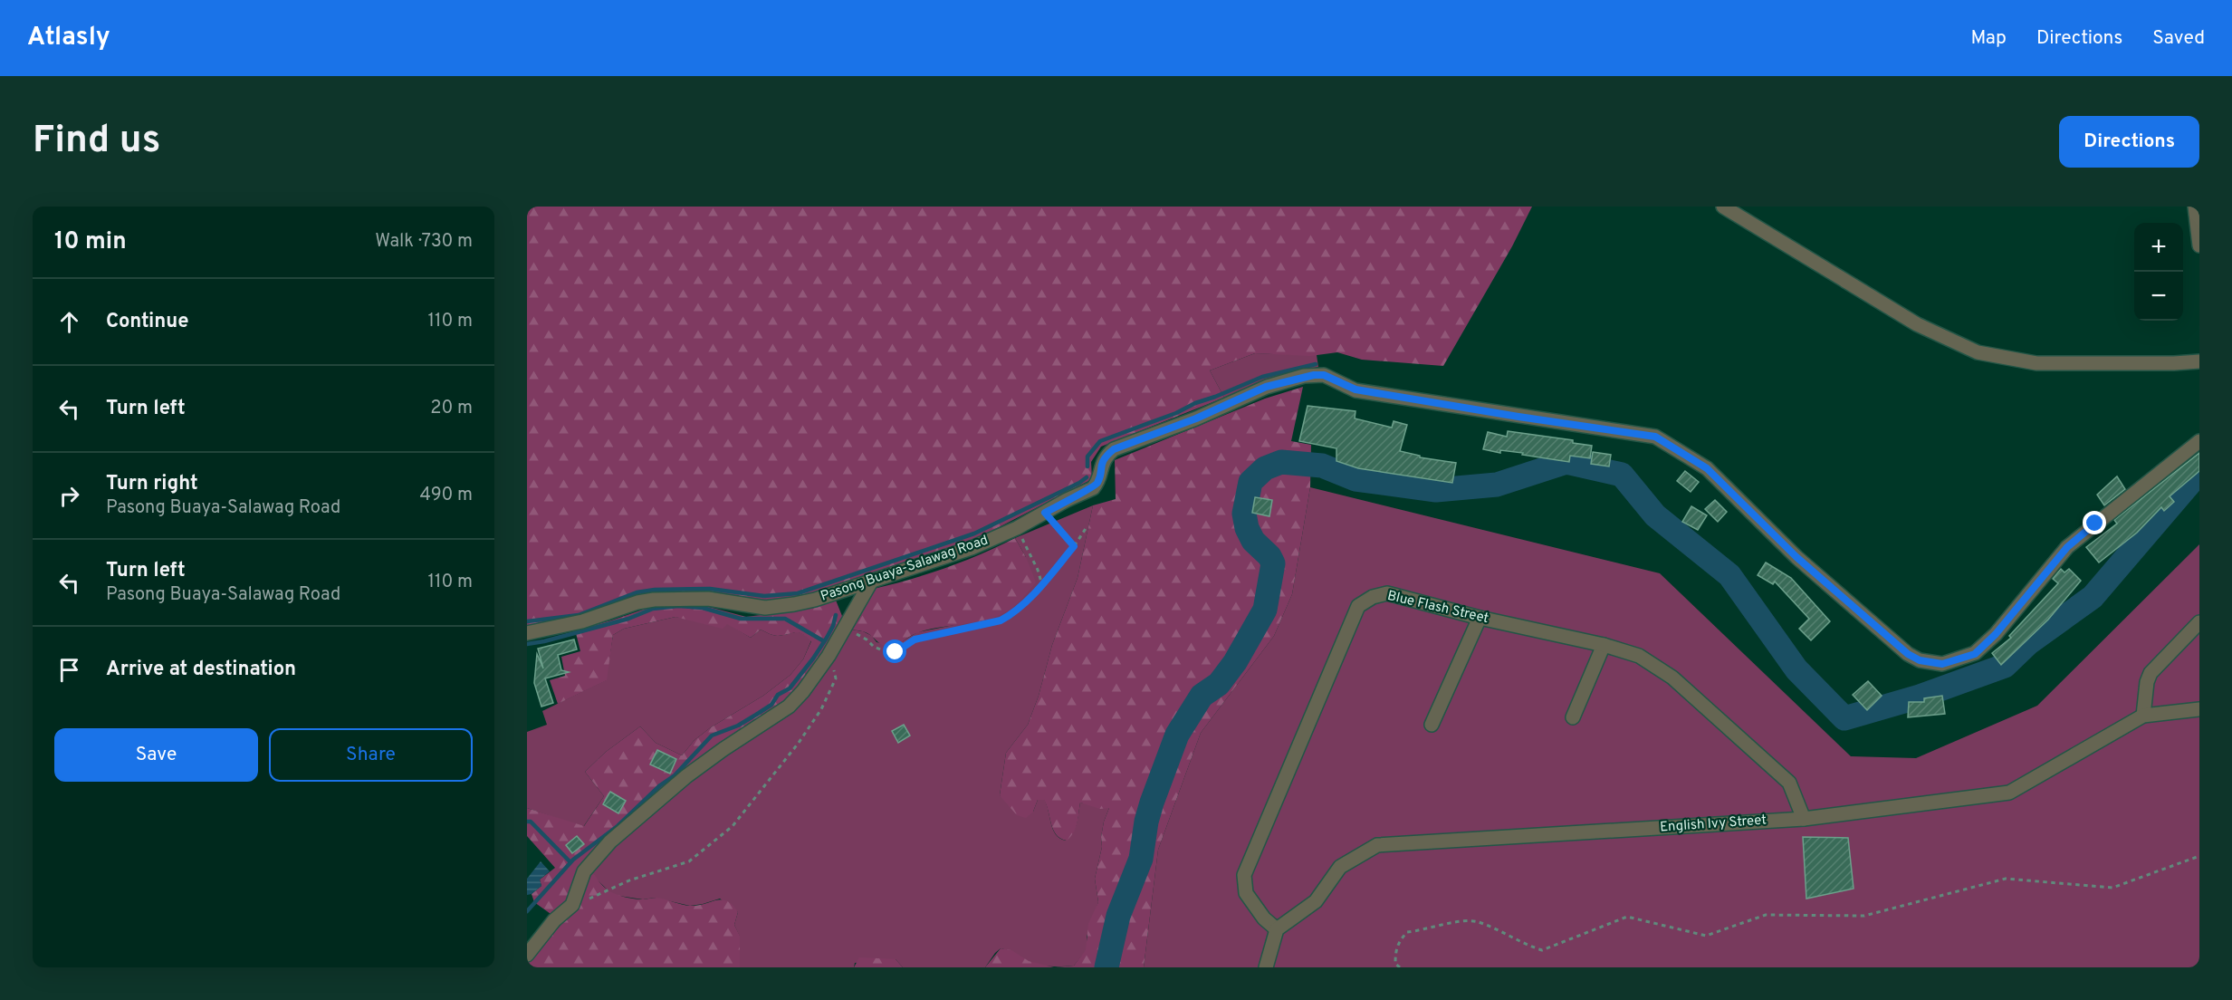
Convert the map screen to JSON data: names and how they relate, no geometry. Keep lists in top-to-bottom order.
{
  "streets": {
    "street": ["Pasong Buaya-Salawag Road", "Blue Flash Street", "English Ivy Street"]
  },
  "crossings": [
    ["Blue Flash Street", "English Ivy Street"]
  ],
  "page": {
    "header": "Atlasly",
    "nav": ["Map", "Directions", "Saved"],
    "buttons": [
      "Directions",
      ["Save", "Share"]
    ],
    "title": "Find us",
    "heading": ["10 min", "Walk · 730 m"],
    "map_buttons": ["+", "−"],
    "list": [
      ["Continue", "110 m"],
      ["Turn left", "20 m"],
      ["Turn right", "Pasong Buaya-Salawag Road", "490 m"],
      ["Turn left", "Pasong Buaya-Salawag Road", "110 m"],
      "Arrive at destination"
    ]
  }
}
